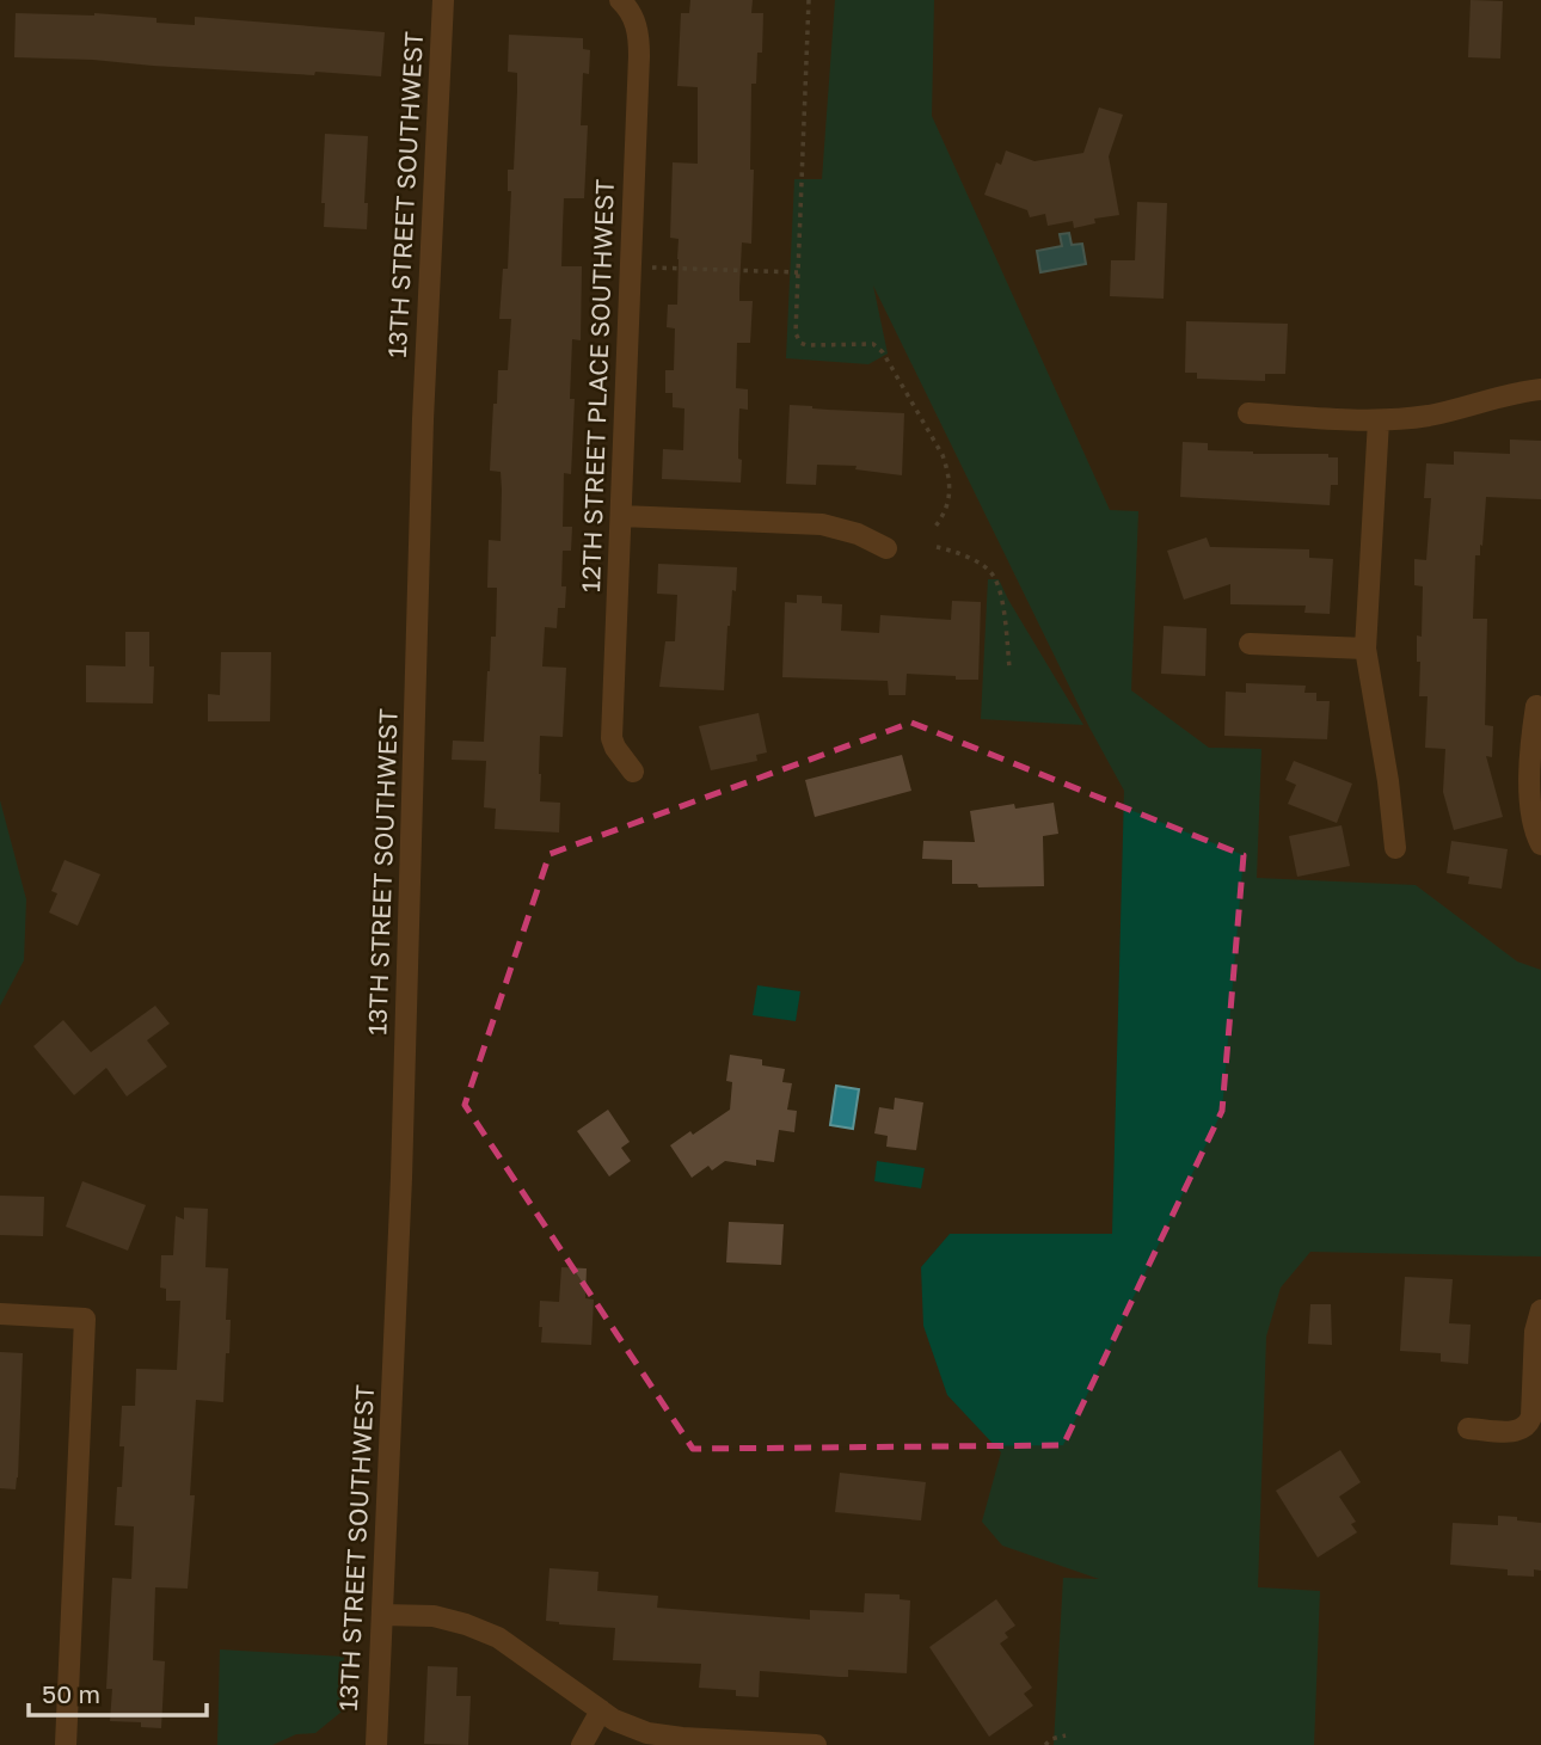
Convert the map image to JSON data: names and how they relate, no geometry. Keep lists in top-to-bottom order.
{
  "streets": {
    "street": ["13TH STREET SOUTHWEST", "12TH STREET PLACE SOUTHWEST"]
  },
  "scale_bar": "50 m"
}
